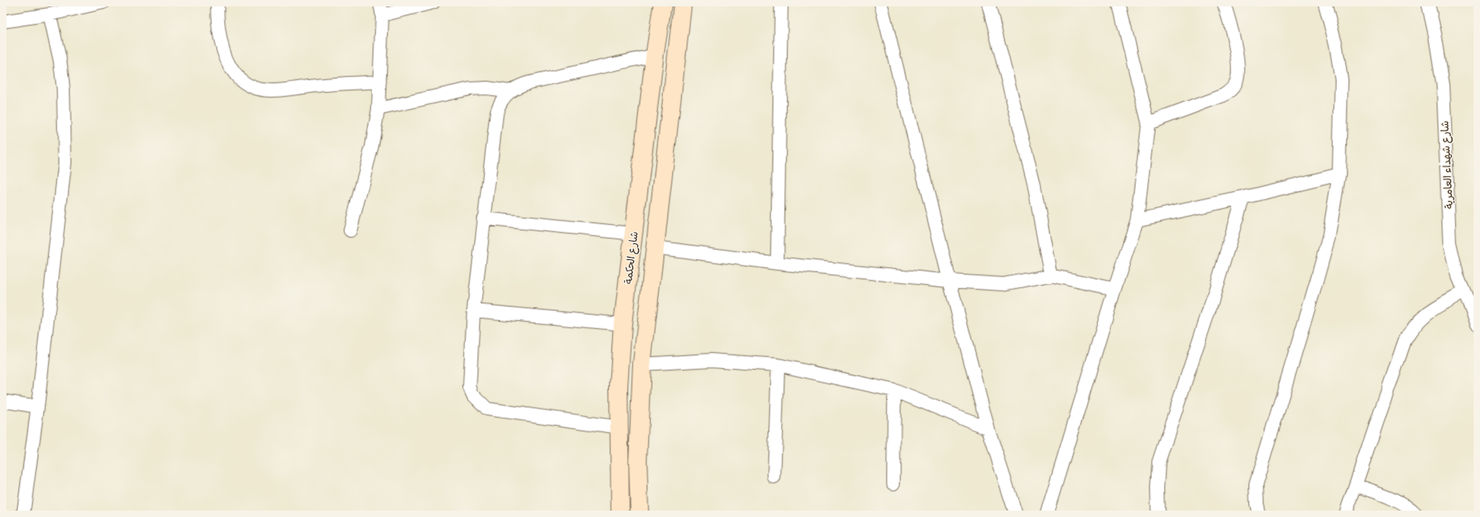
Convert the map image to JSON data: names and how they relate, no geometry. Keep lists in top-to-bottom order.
{
  "streets": {
    "street": ["شارع شهداء العامرية", "شارع الحكمة"]
  }
}
